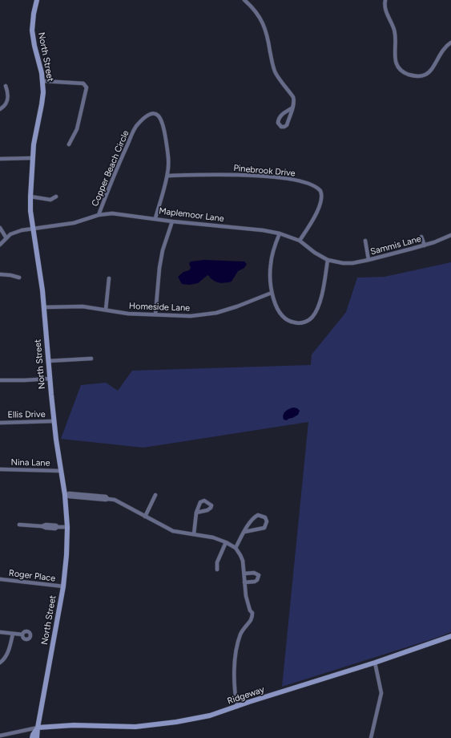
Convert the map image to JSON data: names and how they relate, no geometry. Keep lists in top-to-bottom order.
{
  "streets": {
    "main road": ["North Street", "Ridgeway"],
    "street": [
      "Copper Beach Circle",
      "Pinebrook Drive",
      "Maplemoor Lane",
      "Sammis Lane",
      "Homeside Lane",
      "Ellis Drive",
      "Nina Lane",
      "Roger Place"
    ]
  },
  "crossings": [
    ["North Street", "Maplemoor Lane"],
    ["North Street", "Homeside Lane"],
    ["North Street", "Ellis Drive"],
    ["North Street", "Nina Lane"],
    ["North Street", "Roger Place"],
    ["North Street", "Ridgeway"],
    ["Copper Beach Circle", "Pinebrook Drive"],
    ["Copper Beach Circle", "Maplemoor Lane"],
    ["Pinebrook Drive", "Maplemoor Lane"],
    ["Maplemoor Lane", "Sammis Lane"]
  ]
}
